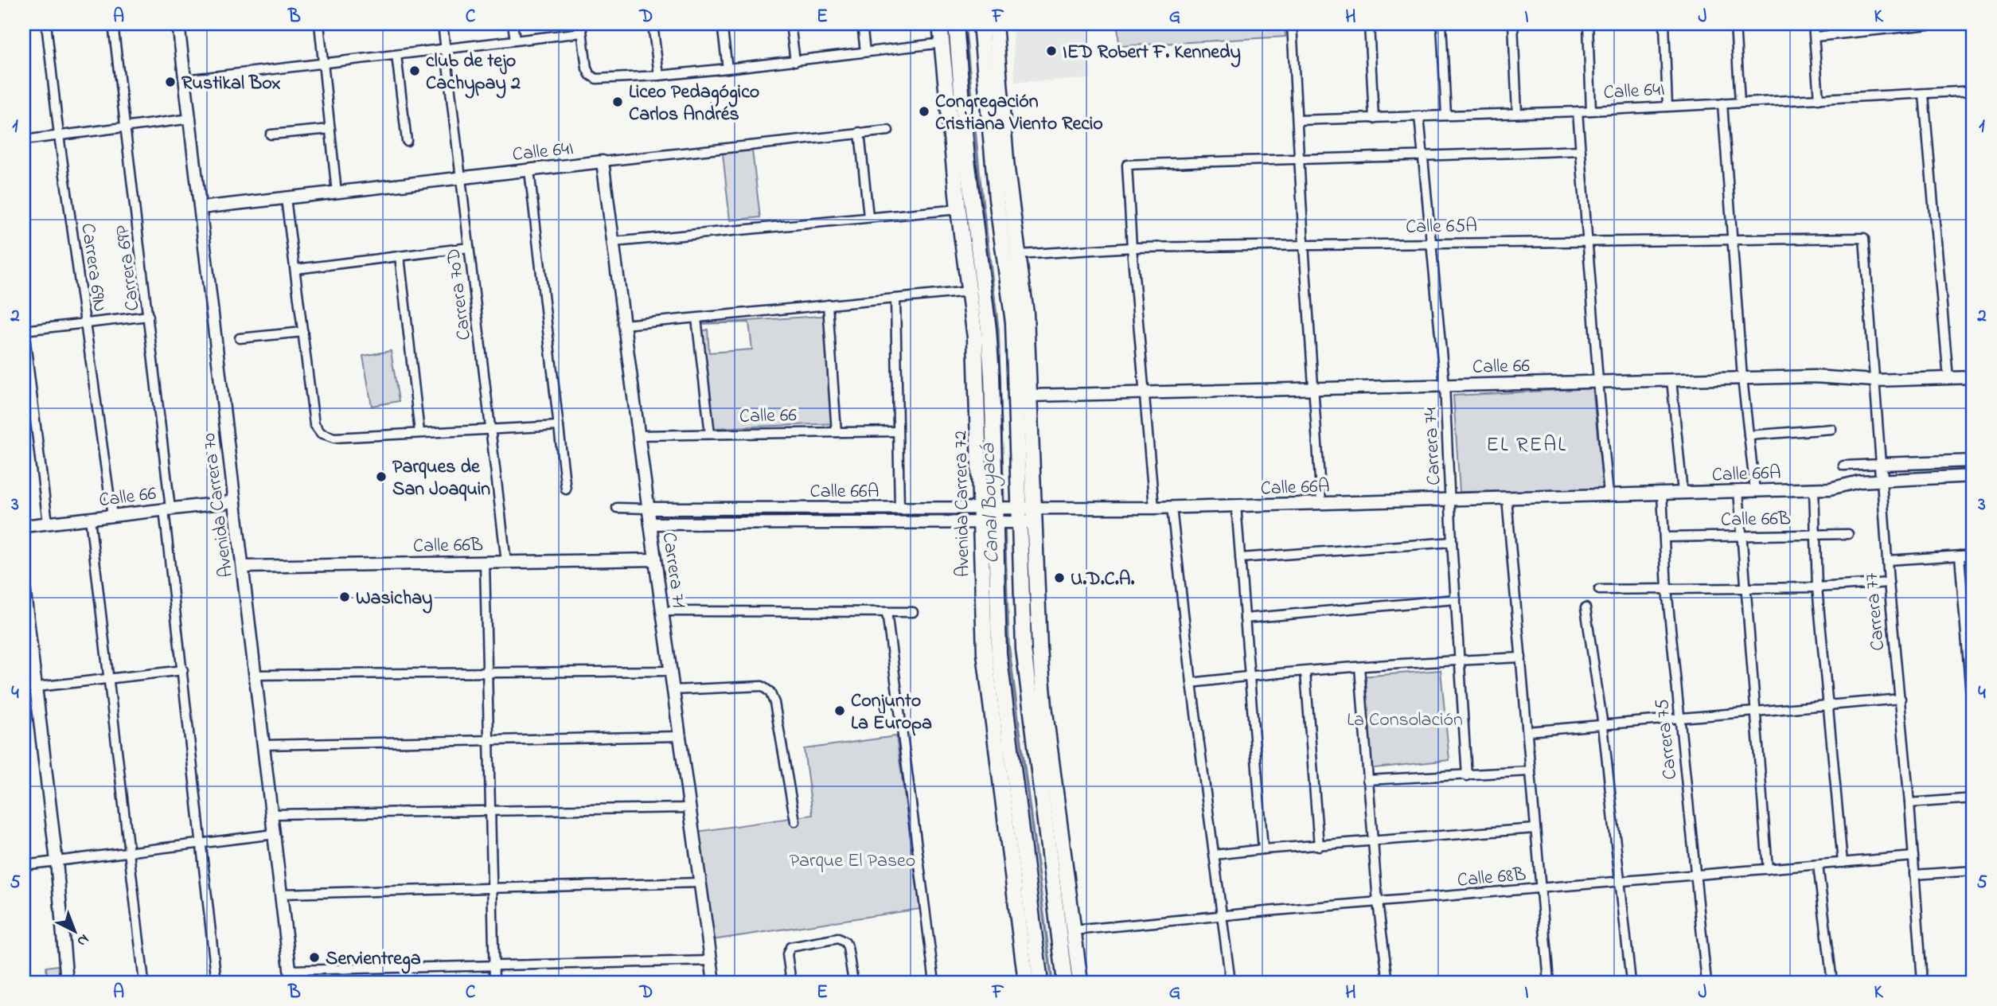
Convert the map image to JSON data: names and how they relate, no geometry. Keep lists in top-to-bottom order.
{
  "streets": {
    "highway": ["Avenida Carrera 72"],
    "street": [
      "Calle 64I",
      "Calle 65A",
      "Carrera 69N",
      "Carrera 69P",
      "Carrera 70D",
      "Calle 66",
      "Carrera 74",
      "Calle 66A",
      "Avenida Carrera 70",
      "Calle 66B",
      "Carrera 71",
      "Carrera 77",
      "Carrera 75",
      "Calle 68B"
    ]
  },
  "crossings": [
    ["Calle 64I", "Carrera 70D"],
    ["Calle 64I", "Carrera 74"],
    ["Calle 64I", "Avenida Carrera 70"],
    ["Calle 64I", "Carrera 71"],
    ["Calle 65A", "Carrera 74"],
    ["Calle 65A", "Carrera 77"],
    ["Carrera 69N", "Calle 66"],
    ["Carrera 69P", "Calle 66"],
    ["Carrera 70D", "Calle 66B"],
    ["Calle 66", "Carrera 74"],
    ["Calle 66", "Avenida Carrera 70"],
    ["Calle 66", "Carrera 71"],
    ["Calle 66", "Carrera 77"],
    ["Carrera 74", "Calle 66A"],
    ["Calle 66A", "Avenida Carrera 72"],
    ["Calle 66A", "Carrera 71"],
    ["Calle 66A", "Carrera 77"],
    ["Calle 66A", "Carrera 75"],
    ["Avenida Carrera 70", "Calle 66B"],
    ["Calle 66B", "Carrera 71"],
    ["Calle 66B", "Carrera 75"],
    ["Carrera 77", "Calle 68B"],
    ["Carrera 75", "Calle 68B"]
  ],
  "districts": ["EL REAL"],
  "water": ["Canal Boyacá"],
  "parks": ["La Consolación", "Parque El Paseo"],
  "places": [
    "IED Robert F. Kennedy",
    "club de tejo Cachypay 2",
    "Rustikal Box",
    "Liceo Pedagógico Carlos Andrés",
    "Congregación Cristiana Viento Recio",
    "Parques de San Joaquin",
    "U.D.C.A.",
    "Wasichay",
    "Conjunto La Europa",
    "Servientrega"
  ],
  "north": "bottom right",
  "grid": {
    "columns": [
      "A",
      "B",
      "C",
      "D",
      "E",
      "F",
      "G",
      "H",
      "I",
      "J",
      "K"
    ],
    "rows": [
      "1",
      "2",
      "3",
      "4",
      "5"
    ]
  }
}
